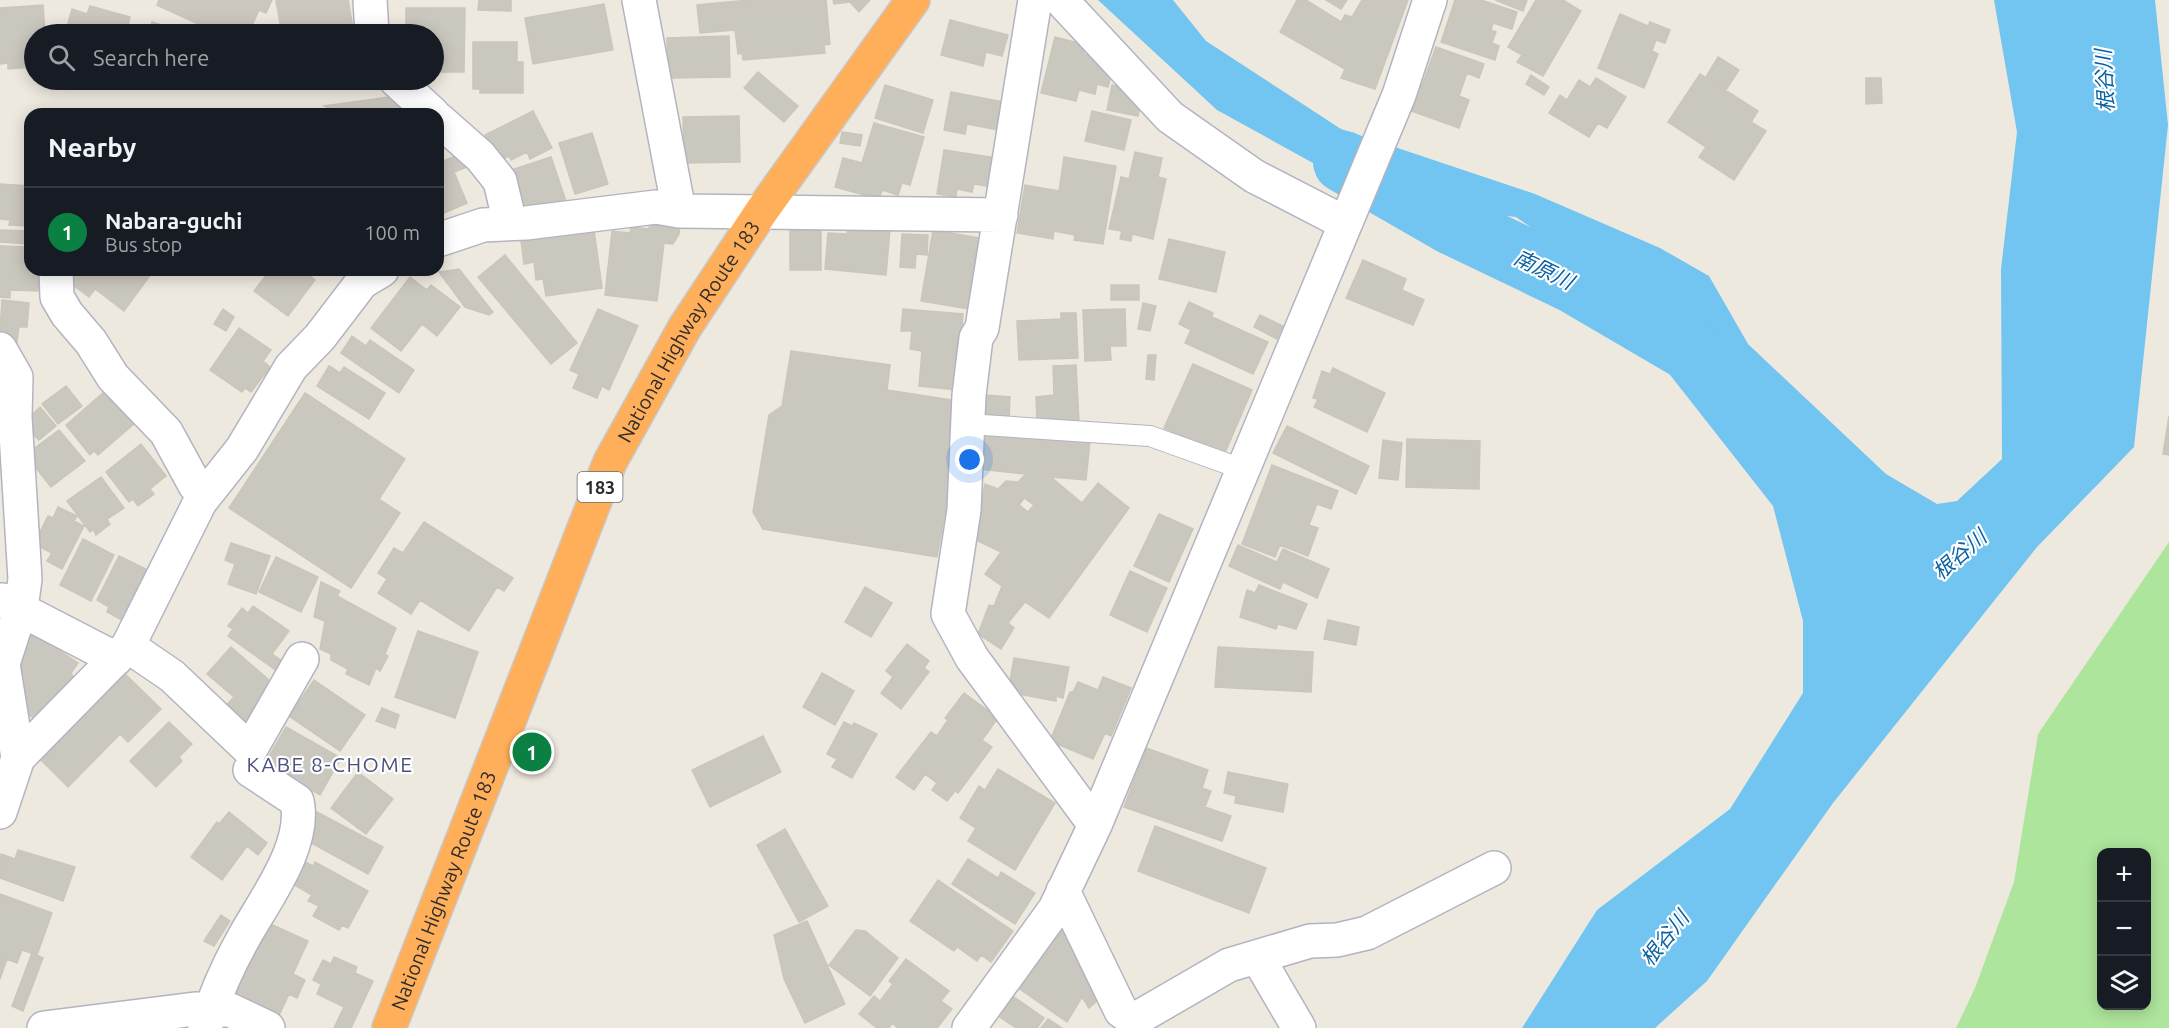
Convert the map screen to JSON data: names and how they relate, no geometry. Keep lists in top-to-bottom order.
{
  "streets": {
    "highway": ["National Highway Route 183", "183"]
  },
  "districts": ["KABE 8-CHOME"],
  "water": ["根谷川", "南原川"],
  "page": {
    "search": "Search here",
    "heading": "Nearby",
    "list": [
      {
        "mark": "1",
        "name": "Nabara-guchi",
        "note": "Bus stop",
        "value": "100 m"
      }
    ],
    "pins": "1",
    "map_buttons": ["+", "−"]
  }
}
